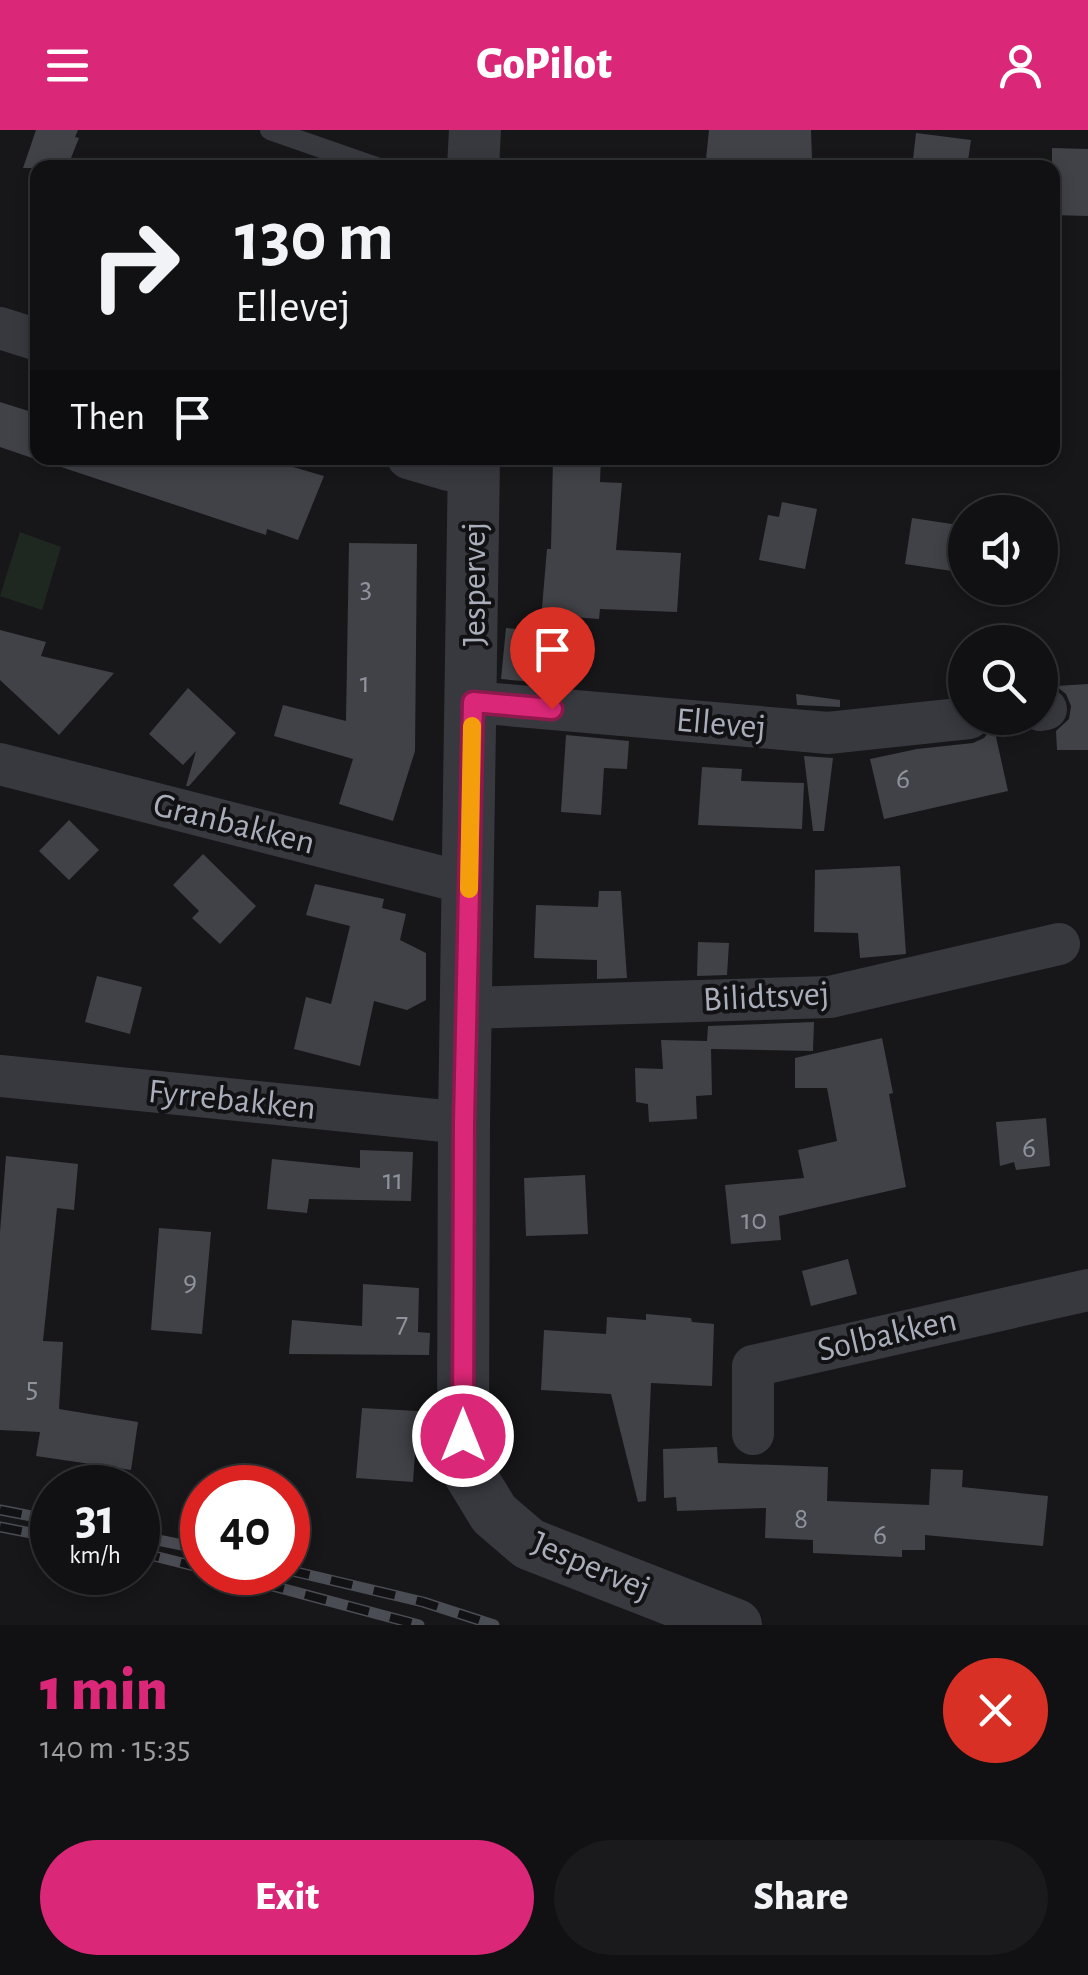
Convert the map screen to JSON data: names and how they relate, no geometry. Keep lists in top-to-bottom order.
{
  "streets": {
    "street": [
      "Jespervej",
      "Ellevej",
      "Granbakken",
      "Bilidtsvej",
      "Fyrrebakken",
      "Solbakken"
    ]
  },
  "crossings": [
    ["Jespervej", "Ellevej"],
    ["Jespervej", "Granbakken"],
    ["Jespervej", "Bilidtsvej"],
    ["Jespervej", "Fyrrebakken"]
  ],
  "house_numbers": [
    "3",
    "1",
    "6",
    "6",
    "11",
    "10",
    "9",
    "7",
    "5",
    "8",
    "6"
  ],
  "page": {
    "header": "GoPilot",
    "turn": ["130 m", "Ellevej"],
    "then": "Then",
    "speed": "31 km/h",
    "limit": "40",
    "heading": ["1 min", "140 m · 15:35"],
    "buttons": ["Exit", "Share"]
  }
}
